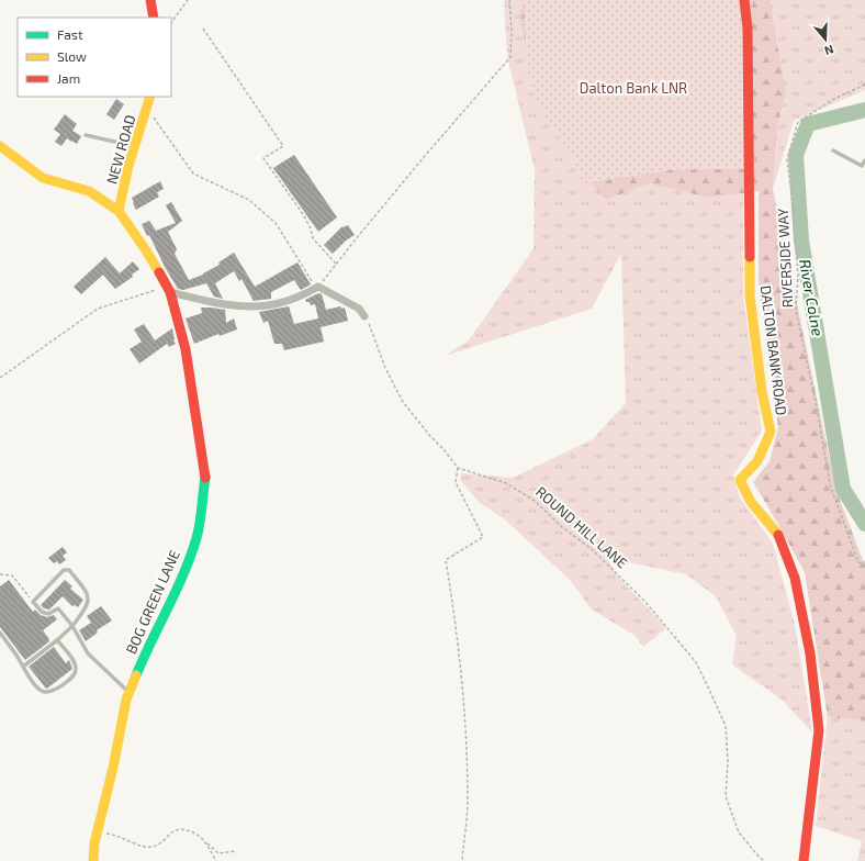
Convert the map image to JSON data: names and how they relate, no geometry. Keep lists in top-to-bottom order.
{
  "streets": {
    "street": ["NEW ROAD", "DALTON BANK ROAD", "BOG GREEN LANE"],
    "path": ["RIVERSIDE WAY", "ROUND HILL LANE"]
  },
  "crossings": [
    ["NEW ROAD", "BOG GREEN LANE"]
  ],
  "water": ["River Colne"],
  "parks": ["Dalton Bank LNR"],
  "legend": ["Fast", "Slow", "Jam"],
  "north": "bottom"
}
